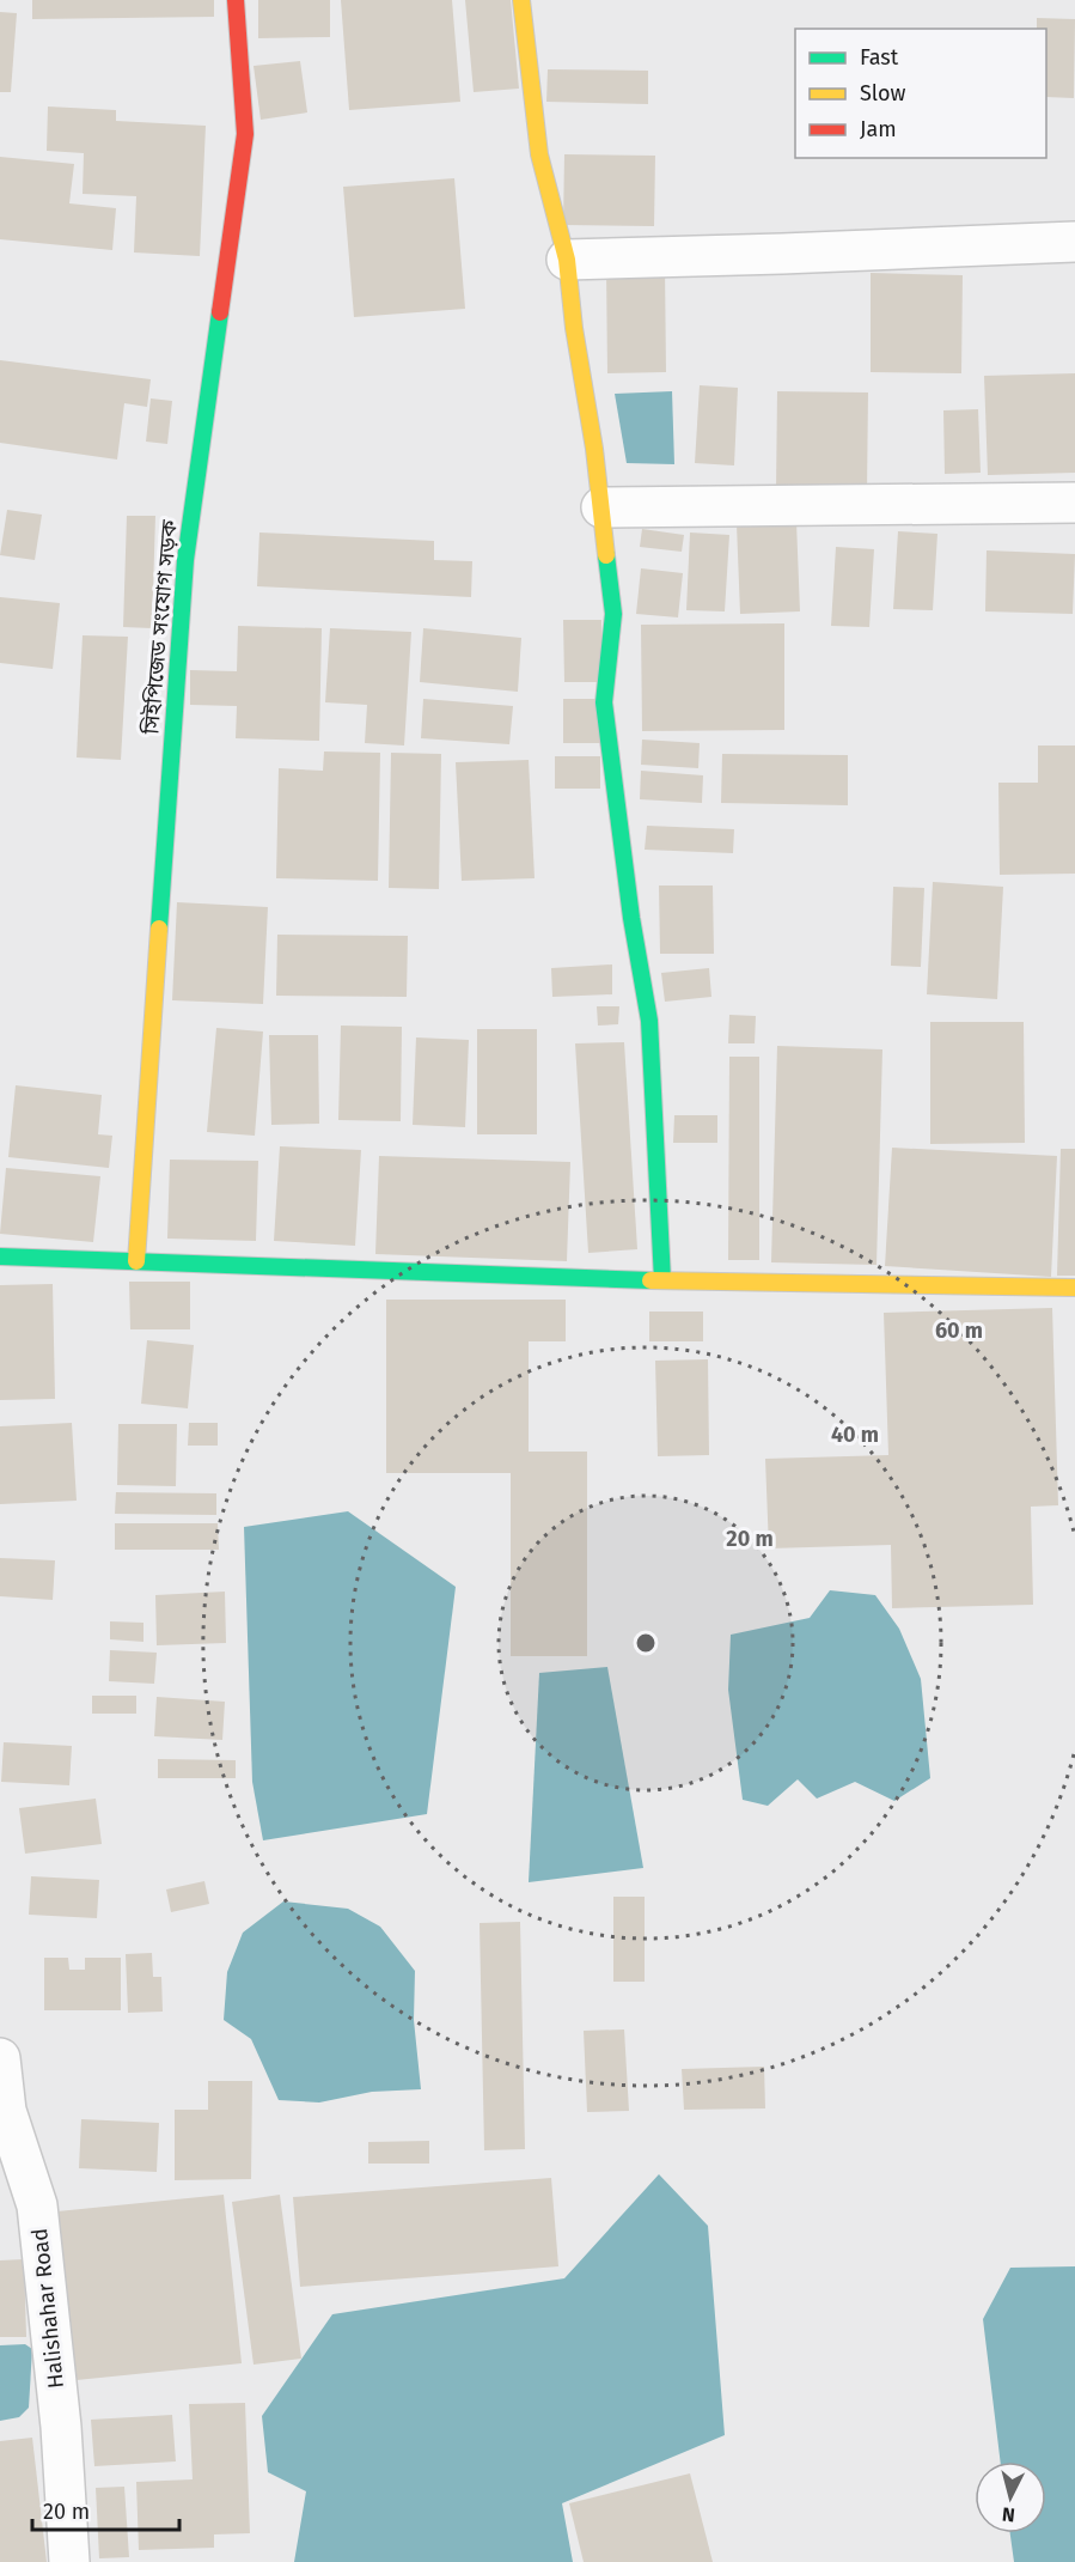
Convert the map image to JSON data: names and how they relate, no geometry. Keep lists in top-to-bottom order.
{
  "streets": {
    "street": ["সিইপিজেড সংযোগ সড়ক", "Halishahar Road"]
  },
  "legend": ["Fast", "Slow", "Jam"],
  "scale_bar": "20 m",
  "north": "bottom",
  "rings": ["60 m", "40 m", "20 m"]
}
